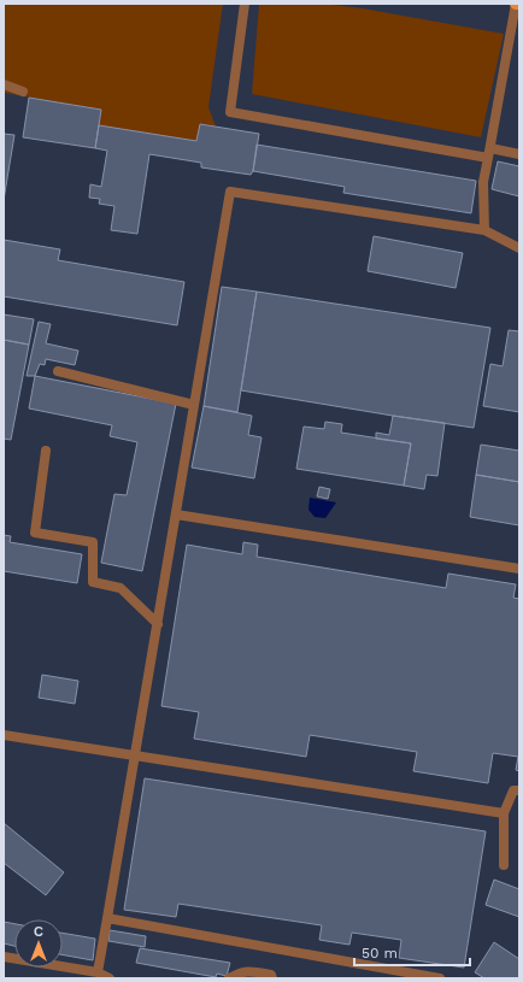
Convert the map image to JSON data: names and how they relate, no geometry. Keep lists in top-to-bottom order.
{
  "scale_bar": "50 m",
  "north": "top"
}
